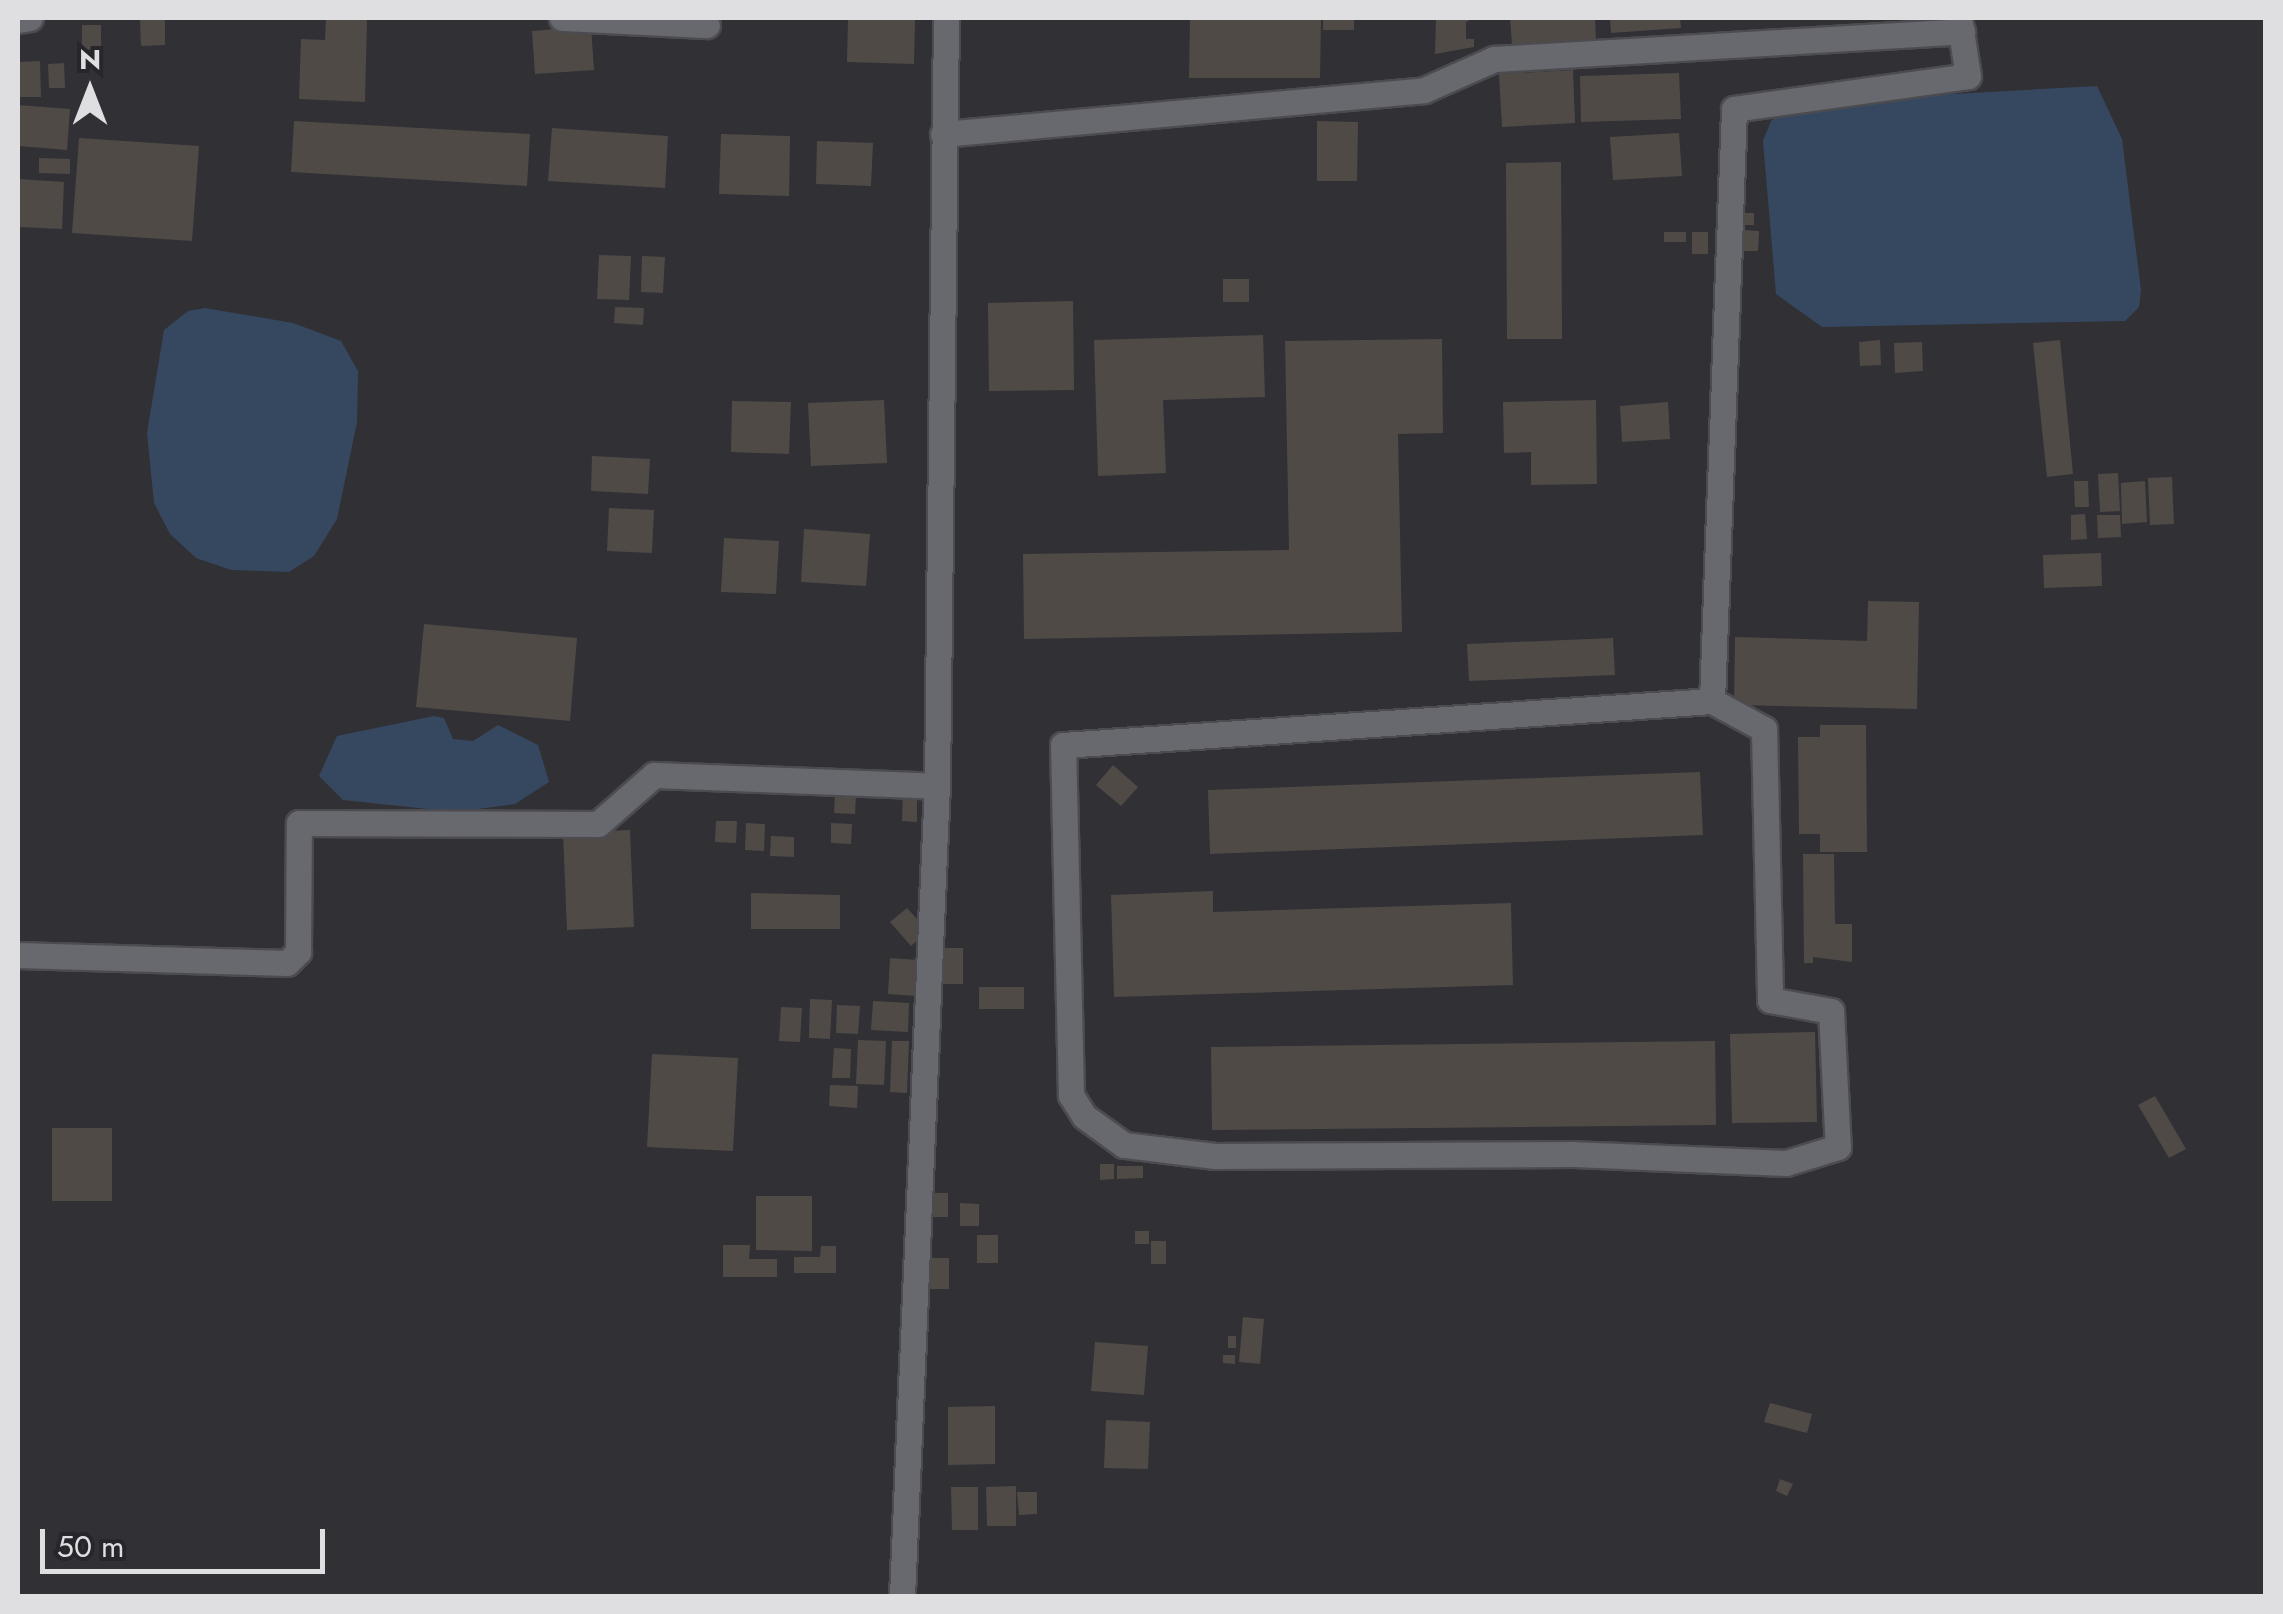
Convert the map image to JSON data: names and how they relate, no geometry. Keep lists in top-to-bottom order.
{
  "scale_bar": "50 m",
  "north": "top"
}
